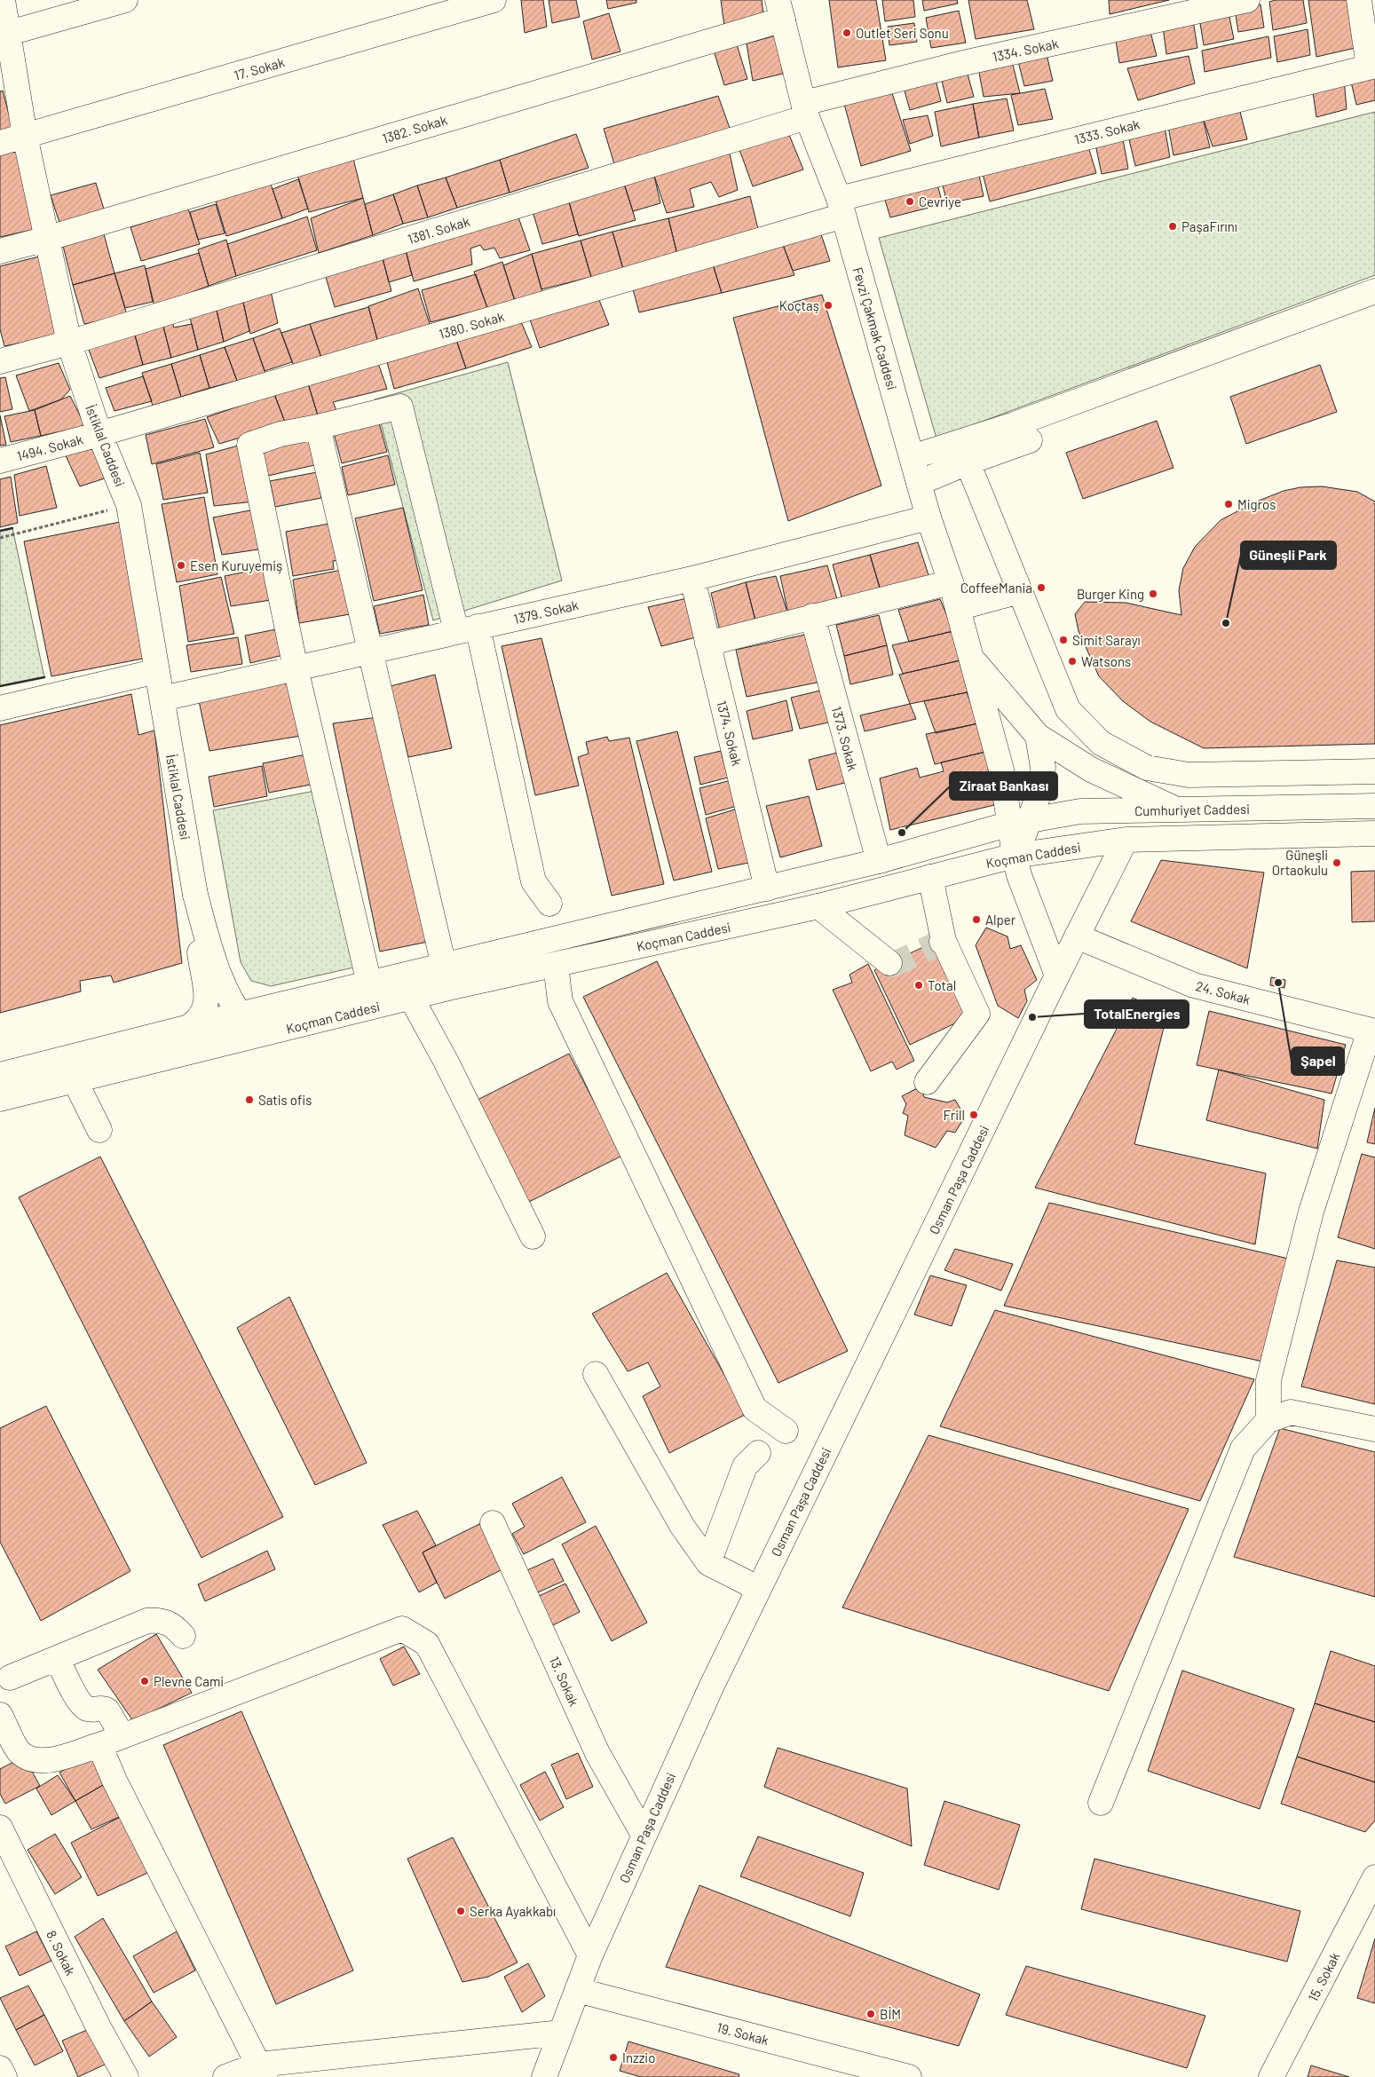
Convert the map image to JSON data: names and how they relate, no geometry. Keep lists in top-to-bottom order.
{
  "streets": {
    "street": [
      "1334. Sokak",
      "17. Sokak",
      "1382. Sokak",
      "1333. Sokak",
      "1381. Sokak",
      "1380. Sokak",
      "Fevzi Çakmak Caddesi",
      "İstiklal Caddesi",
      "1494. Sokak",
      "1379. Sokak",
      "1374. Sokak",
      "1373. Sokak",
      "Cumhuriyet Caddesi",
      "Koçman Caddesi",
      "24. Sokak",
      "Osman Paşa Caddesi",
      "13. Sokak",
      "8. Sokak",
      "15. Sokak",
      "19. Sokak"
    ]
  },
  "crossings": [
    ["1334. Sokak", "1381. Sokak"],
    ["1334. Sokak", "Fevzi Çakmak Caddesi"],
    ["17. Sokak", "İstiklal Caddesi"],
    ["1382. Sokak", "Fevzi Çakmak Caddesi"],
    ["1382. Sokak", "İstiklal Caddesi"],
    ["1333. Sokak", "1380. Sokak"],
    ["1333. Sokak", "Fevzi Çakmak Caddesi"],
    ["1381. Sokak", "Fevzi Çakmak Caddesi"],
    ["1381. Sokak", "İstiklal Caddesi"],
    ["1380. Sokak", "Fevzi Çakmak Caddesi"],
    ["1380. Sokak", "İstiklal Caddesi"],
    ["1380. Sokak", "1494. Sokak"],
    ["Fevzi Çakmak Caddesi", "1379. Sokak"],
    ["Fevzi Çakmak Caddesi", "Cumhuriyet Caddesi"],
    ["Fevzi Çakmak Caddesi", "Koçman Caddesi"],
    ["Fevzi Çakmak Caddesi", "Osman Paşa Caddesi"],
    ["İstiklal Caddesi", "1494. Sokak"],
    ["İstiklal Caddesi", "1379. Sokak"],
    ["1379. Sokak", "1374. Sokak"],
    ["1374. Sokak", "Koçman Caddesi"],
    ["1373. Sokak", "Koçman Caddesi"],
    ["Cumhuriyet Caddesi", "Koçman Caddesi"],
    ["Koçman Caddesi", "Osman Paşa Caddesi"],
    ["24. Sokak", "Osman Paşa Caddesi"],
    ["Osman Paşa Caddesi", "13. Sokak"],
    ["Osman Paşa Caddesi", "19. Sokak"]
  ],
  "places": [
    "Outlet Seri Sonu",
    "Cevriye",
    "PaşaFırını",
    "Koçtaş",
    "Migros",
    "Esen Kuruyemiş",
    "CoffeeMania",
    "Burger King",
    "Güneşli Park",
    "Simit Sarayı",
    "Watsons",
    "Ziraat Bankası",
    "Güneşli Ortaokulu",
    "Alper",
    "Şapel",
    "Total",
    "TotalEnergies",
    "Satis ofis",
    "Frill",
    "Plevne Cami",
    "Serka Ayakkabı",
    "BİM",
    "Inzzio"
  ]
}
